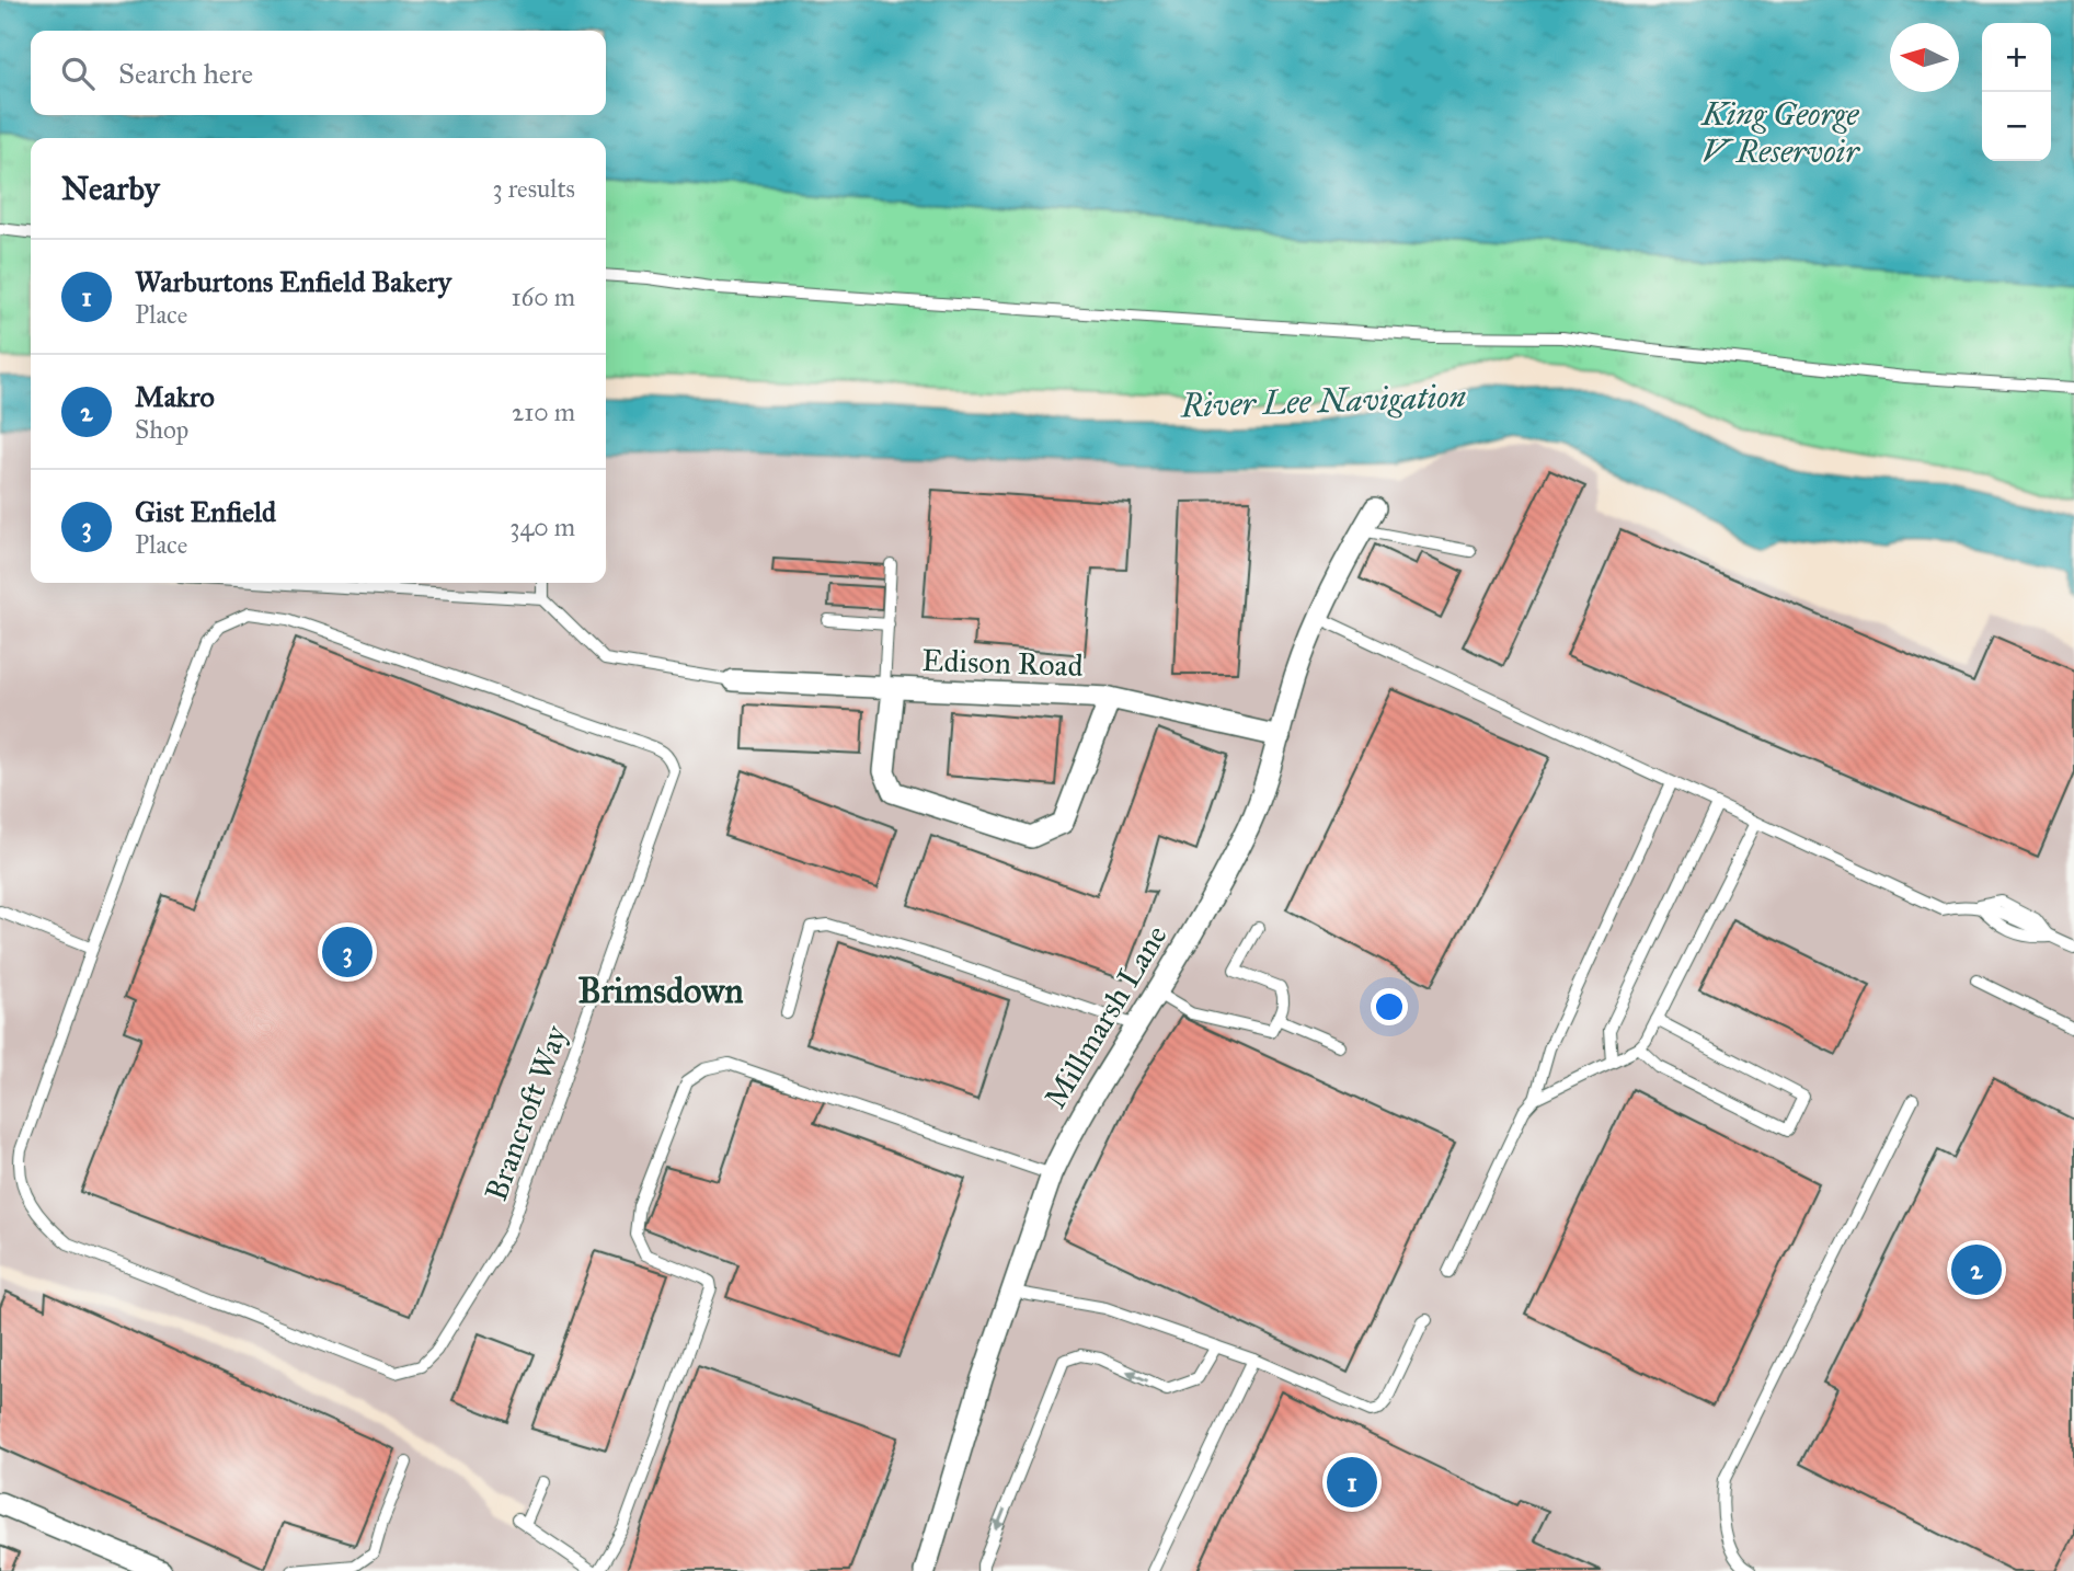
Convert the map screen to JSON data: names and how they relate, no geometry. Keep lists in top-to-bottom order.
{
  "streets": {
    "street": ["Edison Road", "Millmarsh Lane"],
    "lane": ["Brancroft Way"]
  },
  "crossings": [
    ["Edison Road", "Millmarsh Lane"]
  ],
  "districts": ["Brimsdown"],
  "water": ["King George V Reservoir", "River Lee Navigation"],
  "north": "left",
  "page": {
    "map_buttons": ["+", "−"],
    "search": "Search here",
    "heading": ["Nearby", "3 results"],
    "list": [
      {
        "mark": "1",
        "name": "Warburtons Enfield Bakery",
        "note": "Place",
        "value": "160 m"
      },
      {
        "mark": "2",
        "name": "Makro",
        "note": "Shop",
        "value": "210 m"
      },
      {
        "mark": "3",
        "name": "Gist Enfield",
        "note": "Place",
        "value": "340 m"
      }
    ],
    "pins": ["3", "2", "1"]
  }
}
